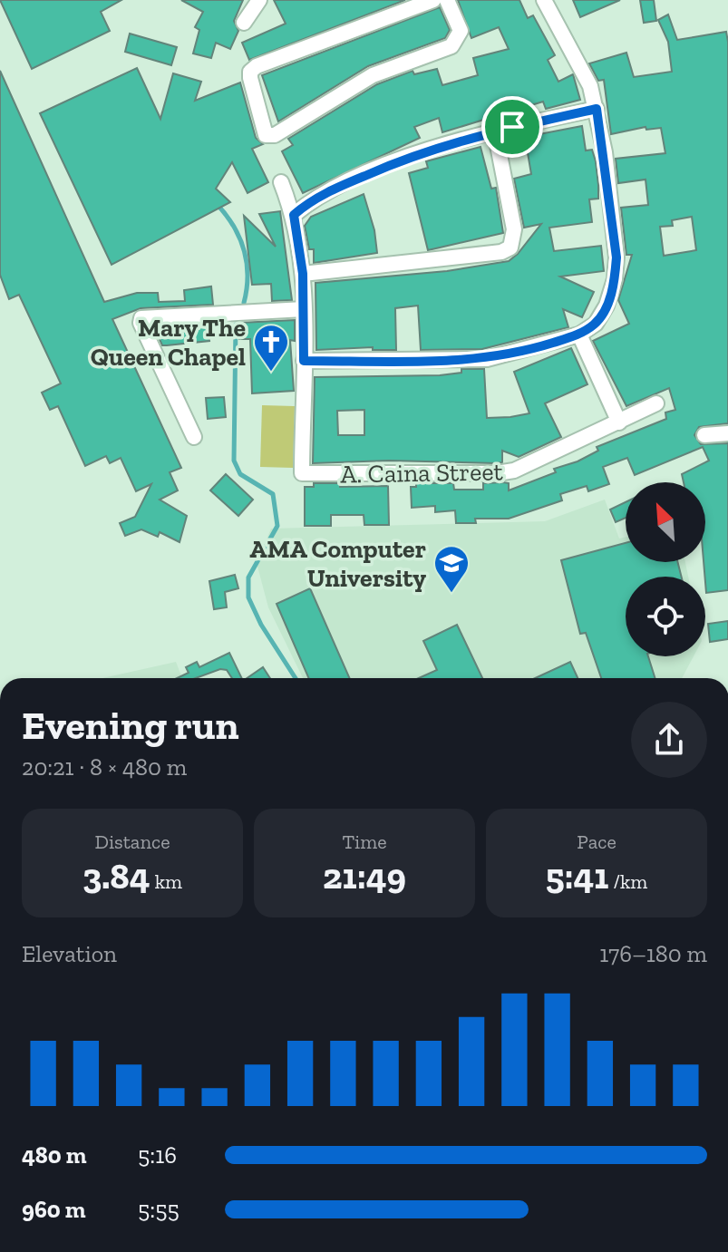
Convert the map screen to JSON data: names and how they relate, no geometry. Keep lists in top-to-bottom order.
{
  "streets": {
    "street": ["A. Caina Street"]
  },
  "places": {
    "church": ["Mary The Queen Chapel"],
    "school or university": ["AMA Computer University"]
  },
  "north": "top left",
  "page": {
    "heading": ["Evening run", "20:21 · 8 × 480 m"],
    "stats": [
      ["Distance", "3.84 km"],
      ["Time", "21:49"],
      ["Pace", "5:41 /km"]
    ],
    "chart": ["Elevation", "176–180 m"],
    "list": [
      {
        "name": "480 m",
        "note": "5:16"
      },
      {
        "name": "960 m",
        "note": "5:55"
      }
    ]
  }
}
